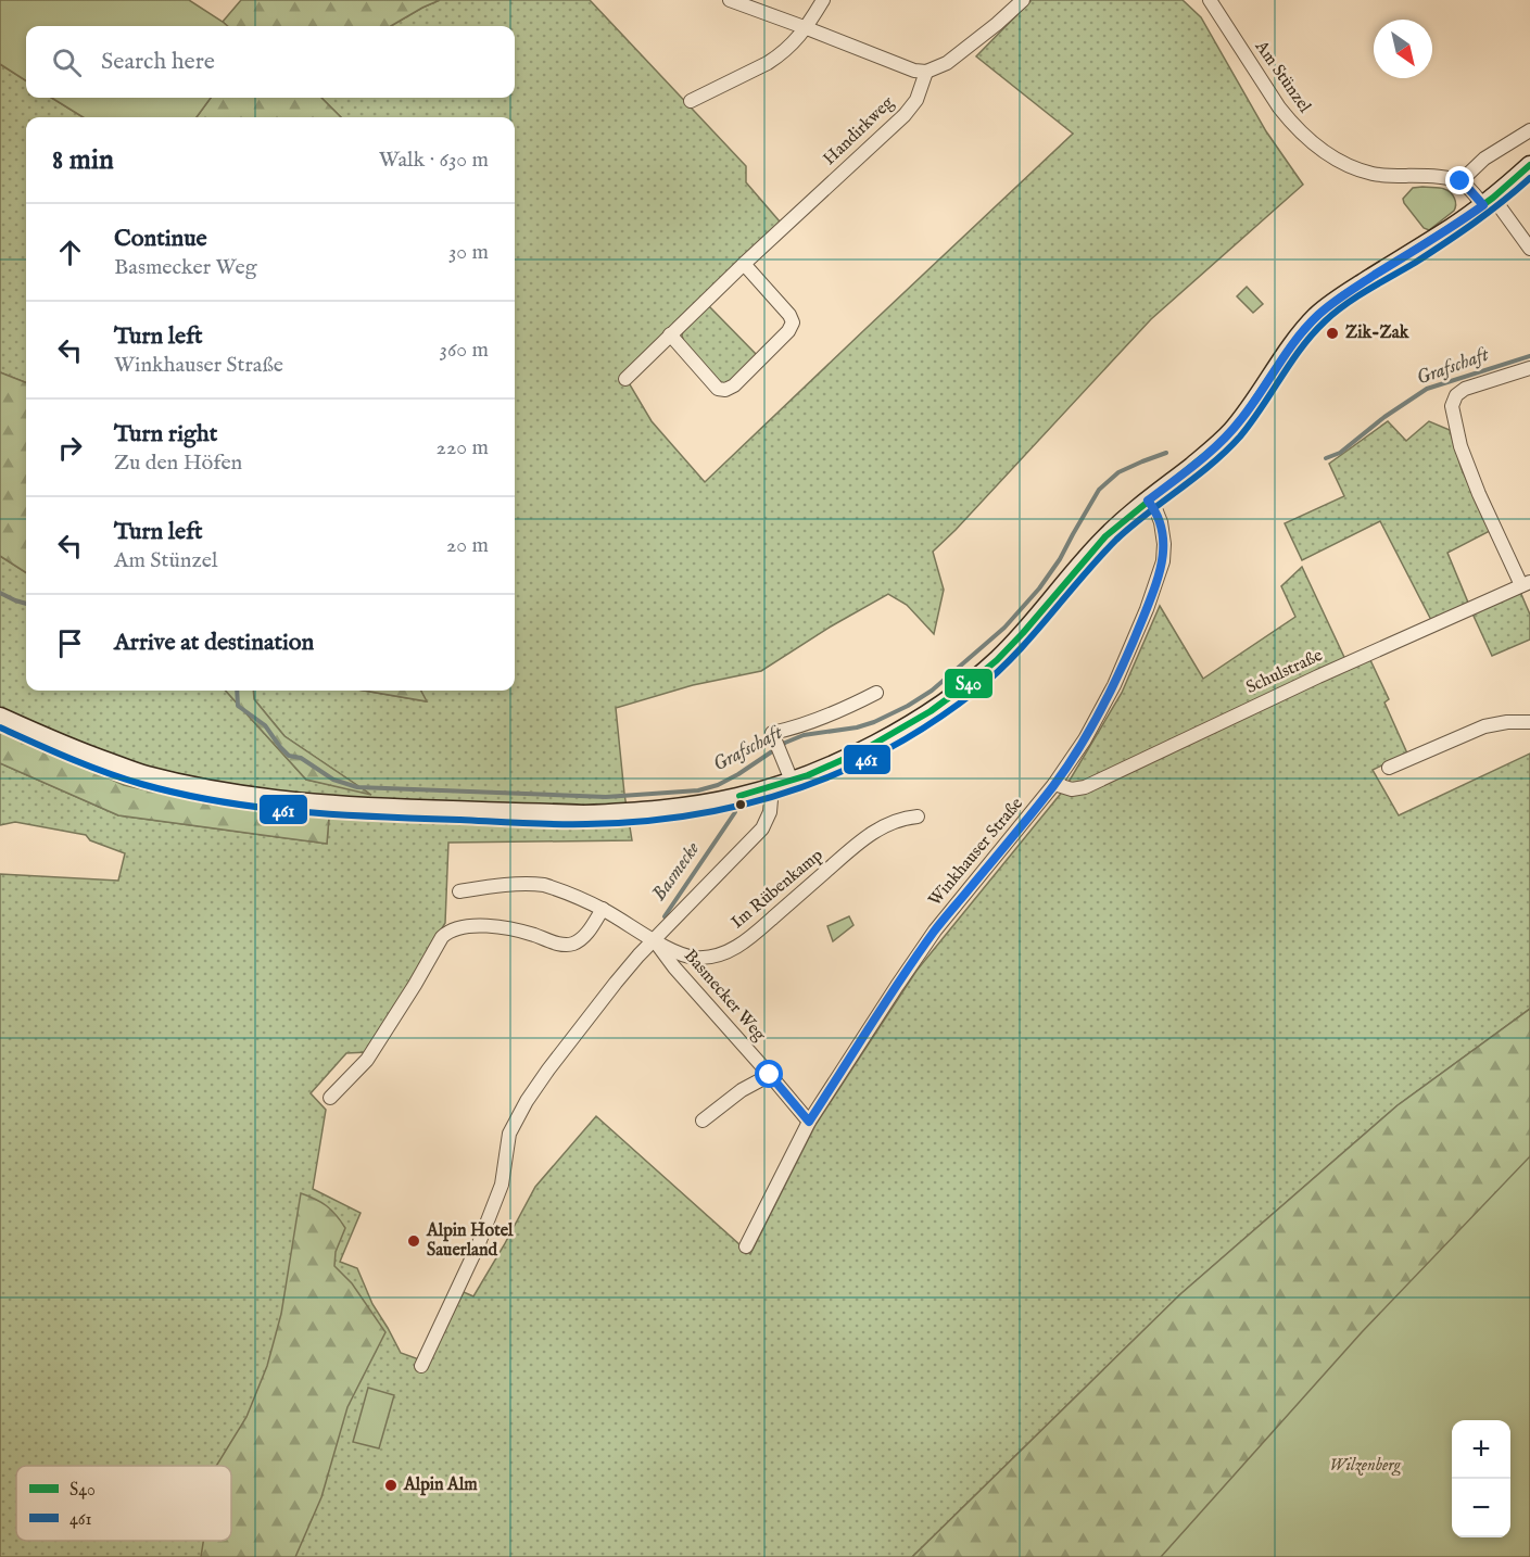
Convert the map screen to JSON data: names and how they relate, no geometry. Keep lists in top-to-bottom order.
{
  "streets": {
    "street": [
      "Am Stünzel",
      "Handirkweg",
      "Schulstraße",
      "Winkhauser Straße",
      "Im Rübenkamp",
      "Basmecker Weg"
    ]
  },
  "crossings": [
    ["Schulstraße", "Winkhauser Straße"],
    ["Winkhauser Straße", "Basmecker Weg"],
    ["Im Rübenkamp", "Basmecker Weg"]
  ],
  "water": ["Grafschaft", "Basmecke"],
  "parks": ["Wilzenberg"],
  "places": ["Zik-Zak", "Alpin Hotel Sauerland", "Alpin Alm"],
  "lines": ["transit line S40", "transit line 461"],
  "legend": ["S40", "461"],
  "north": "bottom right",
  "page": {
    "search": "Search here",
    "heading": ["8 min", "Walk · 630 m"],
    "list": [
      ["Continue", "Basmecker Weg", "30 m"],
      ["Turn left", "Winkhauser Straße", "360 m"],
      ["Turn right", "Zu den Höfen", "220 m"],
      ["Turn left", "Am Stünzel", "20 m"],
      "Arrive at destination"
    ],
    "map_buttons": ["+", "−"]
  }
}
